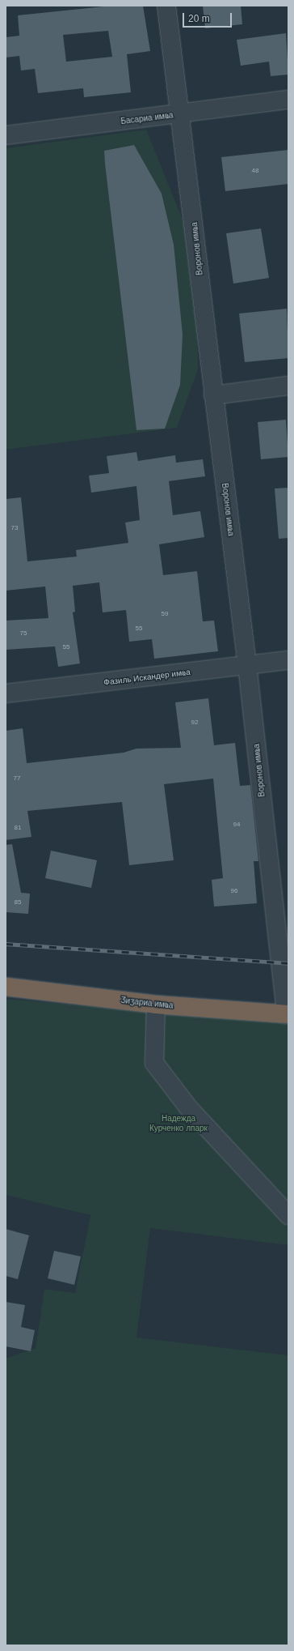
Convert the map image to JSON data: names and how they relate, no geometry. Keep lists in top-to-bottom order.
{
  "streets": {
    "highway": ["Ӡиӡариа имҩа"],
    "street": ["Басариа имҩа", "Воронов имҩа", "Фазиль Искандер имҩа"]
  },
  "crossings": [
    ["Басариа имҩа", "Воронов имҩа"],
    ["Воронов имҩа", "Фазиль Искандер имҩа"],
    ["Воронов имҩа", "Ӡиӡариа имҩа"]
  ],
  "parks": ["Надежда Курченко лпарк"],
  "house_numbers": [
    "48",
    "73",
    "59",
    "55",
    "75",
    "55",
    "92",
    "77",
    "94",
    "81",
    "96",
    "85"
  ],
  "scale_bar": "20 m"
}
